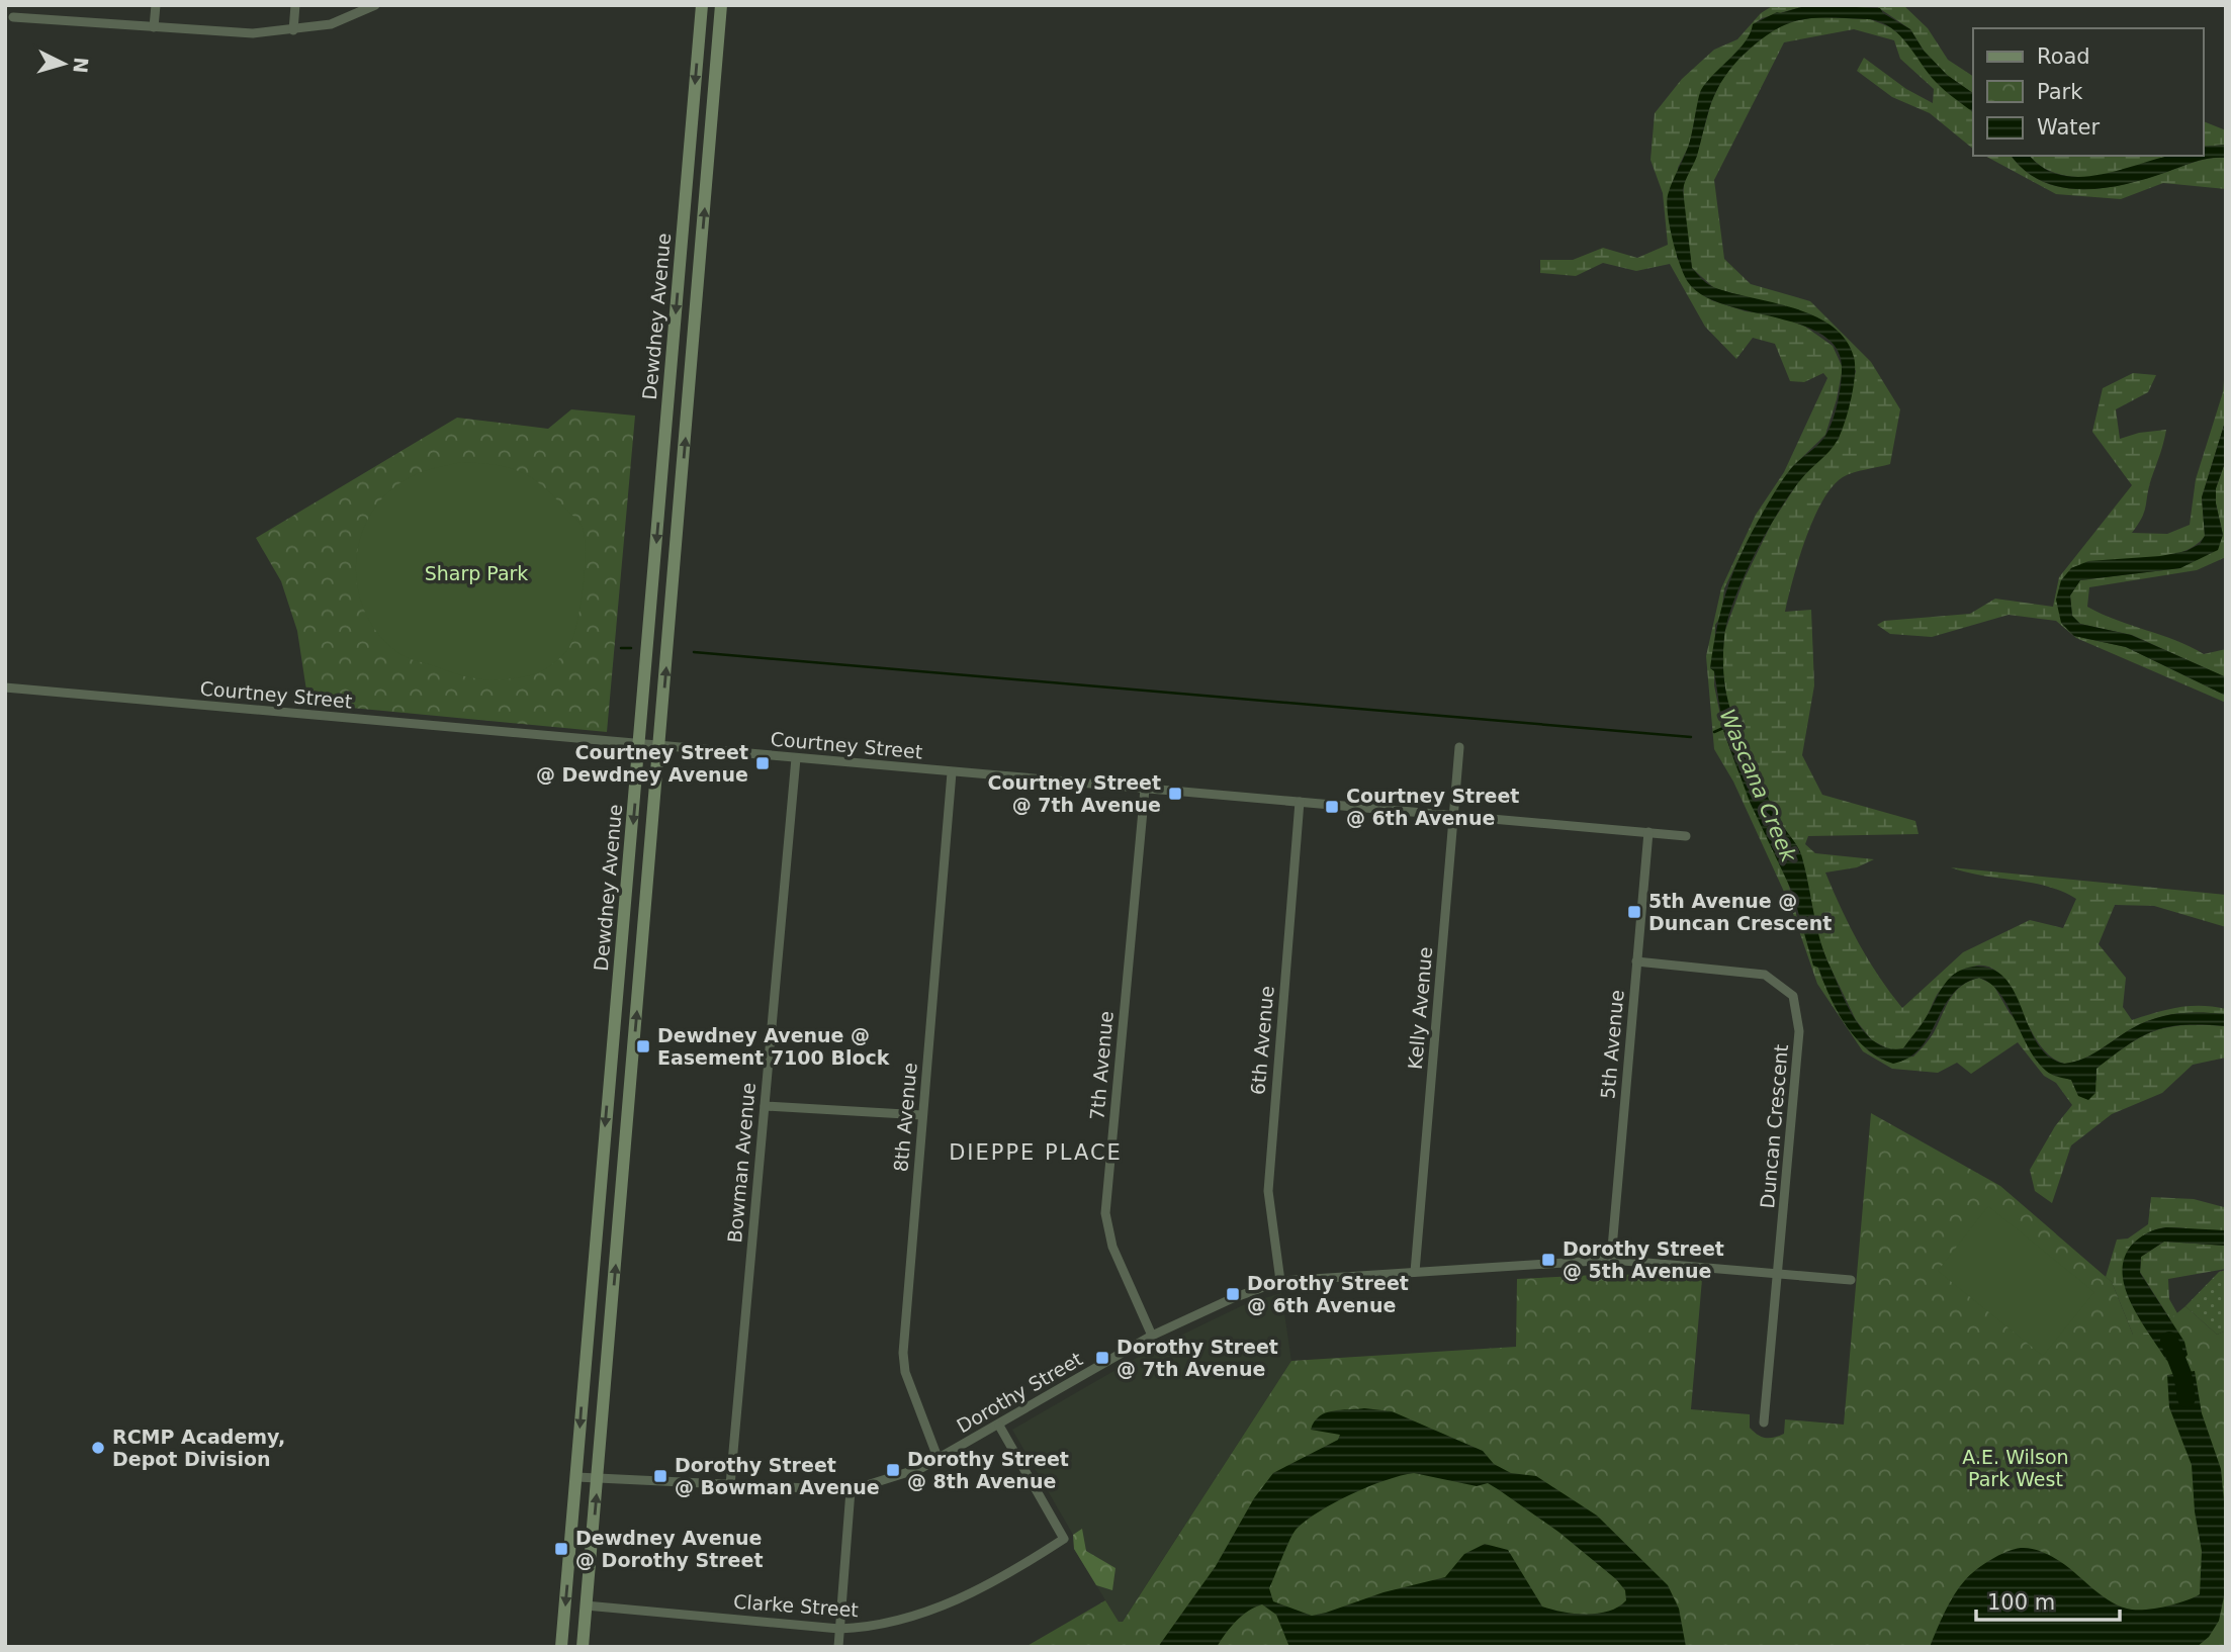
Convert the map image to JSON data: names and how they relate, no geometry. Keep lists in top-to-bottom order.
{
  "streets": {
    "main road": ["Dewdney Avenue"],
    "street": [
      "Courtney Street",
      "Kelly Avenue",
      "6th Avenue",
      "5th Avenue",
      "7th Avenue",
      "8th Avenue",
      "Duncan Crescent",
      "Bowman Avenue",
      "Dorothy Street",
      "Clarke Street"
    ]
  },
  "crossings": [
    ["Dewdney Avenue", "Courtney Street"],
    ["Dewdney Avenue", "Dorothy Street"],
    ["Dewdney Avenue", "Clarke Street"],
    ["Courtney Street", "Kelly Avenue"],
    ["Courtney Street", "6th Avenue"],
    ["Courtney Street", "5th Avenue"],
    ["Courtney Street", "7th Avenue"],
    ["Courtney Street", "8th Avenue"],
    ["Courtney Street", "Bowman Avenue"],
    ["Kelly Avenue", "Dorothy Street"],
    ["6th Avenue", "Dorothy Street"],
    ["5th Avenue", "Duncan Crescent"],
    ["5th Avenue", "Dorothy Street"],
    ["7th Avenue", "Dorothy Street"],
    ["8th Avenue", "Dorothy Street"],
    ["Duncan Crescent", "Dorothy Street"],
    ["Bowman Avenue", "Dorothy Street"],
    ["Dorothy Street", "Clarke Street"]
  ],
  "districts": ["DIEPPE PLACE"],
  "water": ["Wascana Creek"],
  "parks": ["Sharp Park", "A.E. Wilson Park West"],
  "places": {
    "transit": [
      "Courtney Street @ Dewdney Avenue",
      "Courtney Street @ 7th Avenue",
      "Courtney Street @ 6th Avenue",
      "5th Avenue @ Duncan Crescent",
      "Dewdney Avenue @ Easement 7100 Block",
      "Dorothy Street @ 5th Avenue",
      "Dorothy Street @ 6th Avenue",
      "Dorothy Street @ 7th Avenue",
      "Dorothy Street @ 8th Avenue",
      "Dorothy Street @ Bowman Avenue",
      "Dewdney Avenue @ Dorothy Street"
    ],
    "other": ["RCMP Academy, Depot Division"]
  },
  "legend": ["Road", "Park", "Water"],
  "scale_bar": "100 m",
  "north": "right"
}
